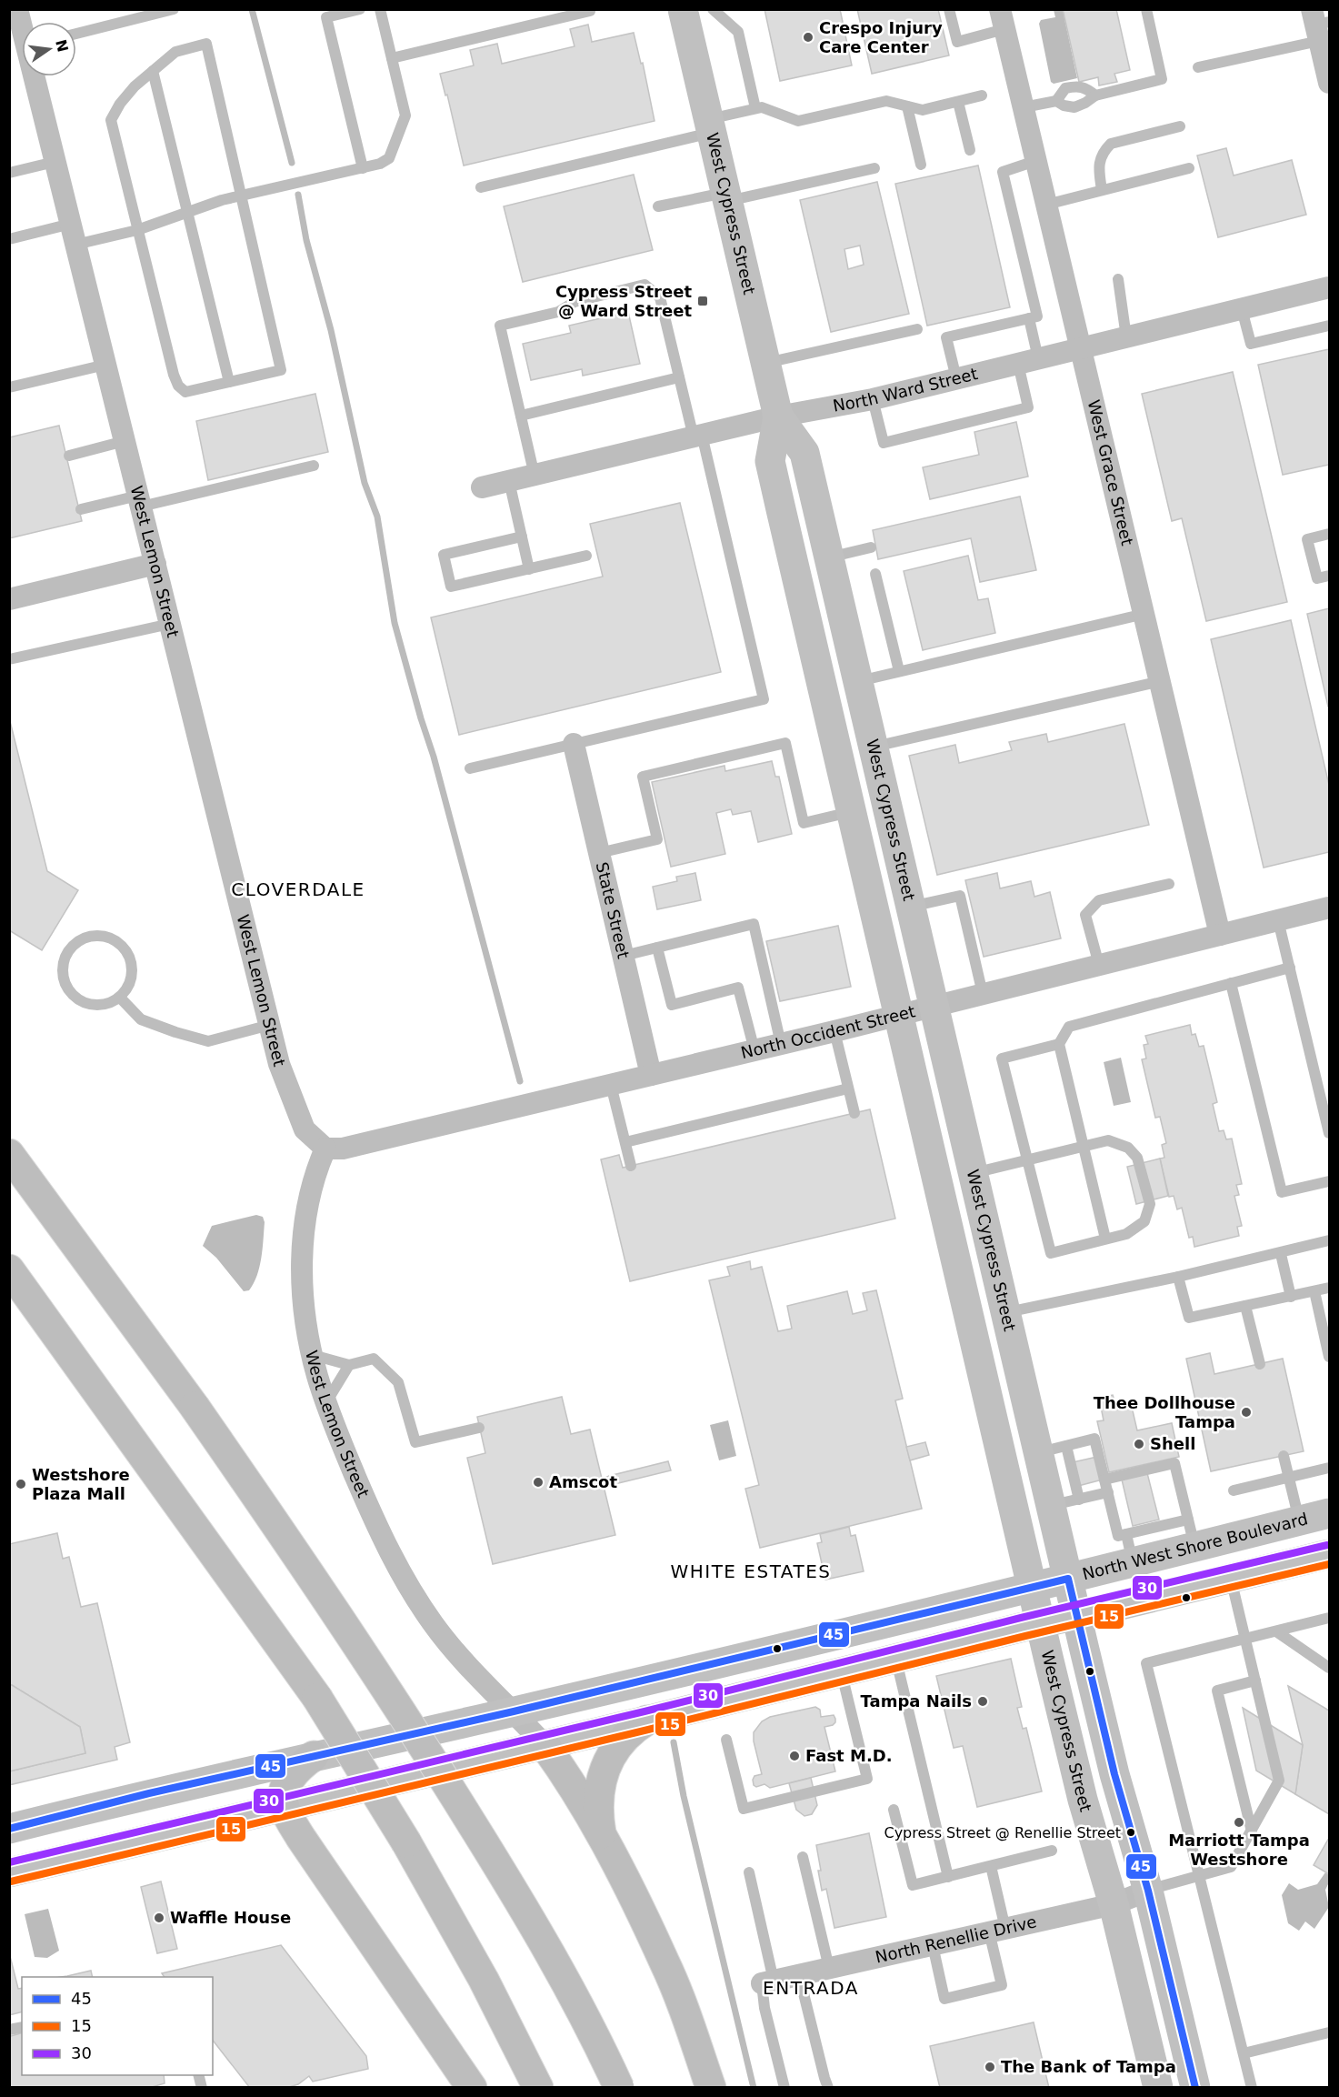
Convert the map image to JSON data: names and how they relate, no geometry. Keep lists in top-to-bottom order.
{
  "streets": {
    "street": [
      "West Cypress Street",
      "North Ward Street",
      "West Grace Street",
      "West Lemon Street",
      "State Street",
      "North Occident Street",
      "North West Shore Boulevard",
      "North Renellie Drive"
    ]
  },
  "crossings": [
    ["West Cypress Street", "North Ward Street"],
    ["West Cypress Street", "North Occident Street"],
    ["West Cypress Street", "North West Shore Boulevard"],
    ["West Cypress Street", "North Renellie Drive"],
    ["North Ward Street", "West Grace Street"],
    ["West Grace Street", "North Occident Street"],
    ["West Lemon Street", "North Occident Street"],
    ["West Lemon Street", "North West Shore Boulevard"],
    ["State Street", "North Occident Street"]
  ],
  "districts": ["CLOVERDALE", "WHITE ESTATES", "ENTRADA"],
  "places": {
    "other": [
      "Crespo Injury Care Center",
      "Thee Dollhouse Tampa",
      "Shell",
      "Amscot",
      "Westshore Plaza Mall",
      "Tampa Nails",
      "Fast M.D.",
      "Marriott Tampa Westshore",
      "Cypress Street @ Renellie Street",
      "Waffle House",
      "The Bank of Tampa"
    ],
    "transit": ["Cypress Street @ Ward Street"]
  },
  "lines": ["transit line 30", "transit line 15", "transit line 45"],
  "legend": ["45", "15", "30"],
  "north": "right"
}
